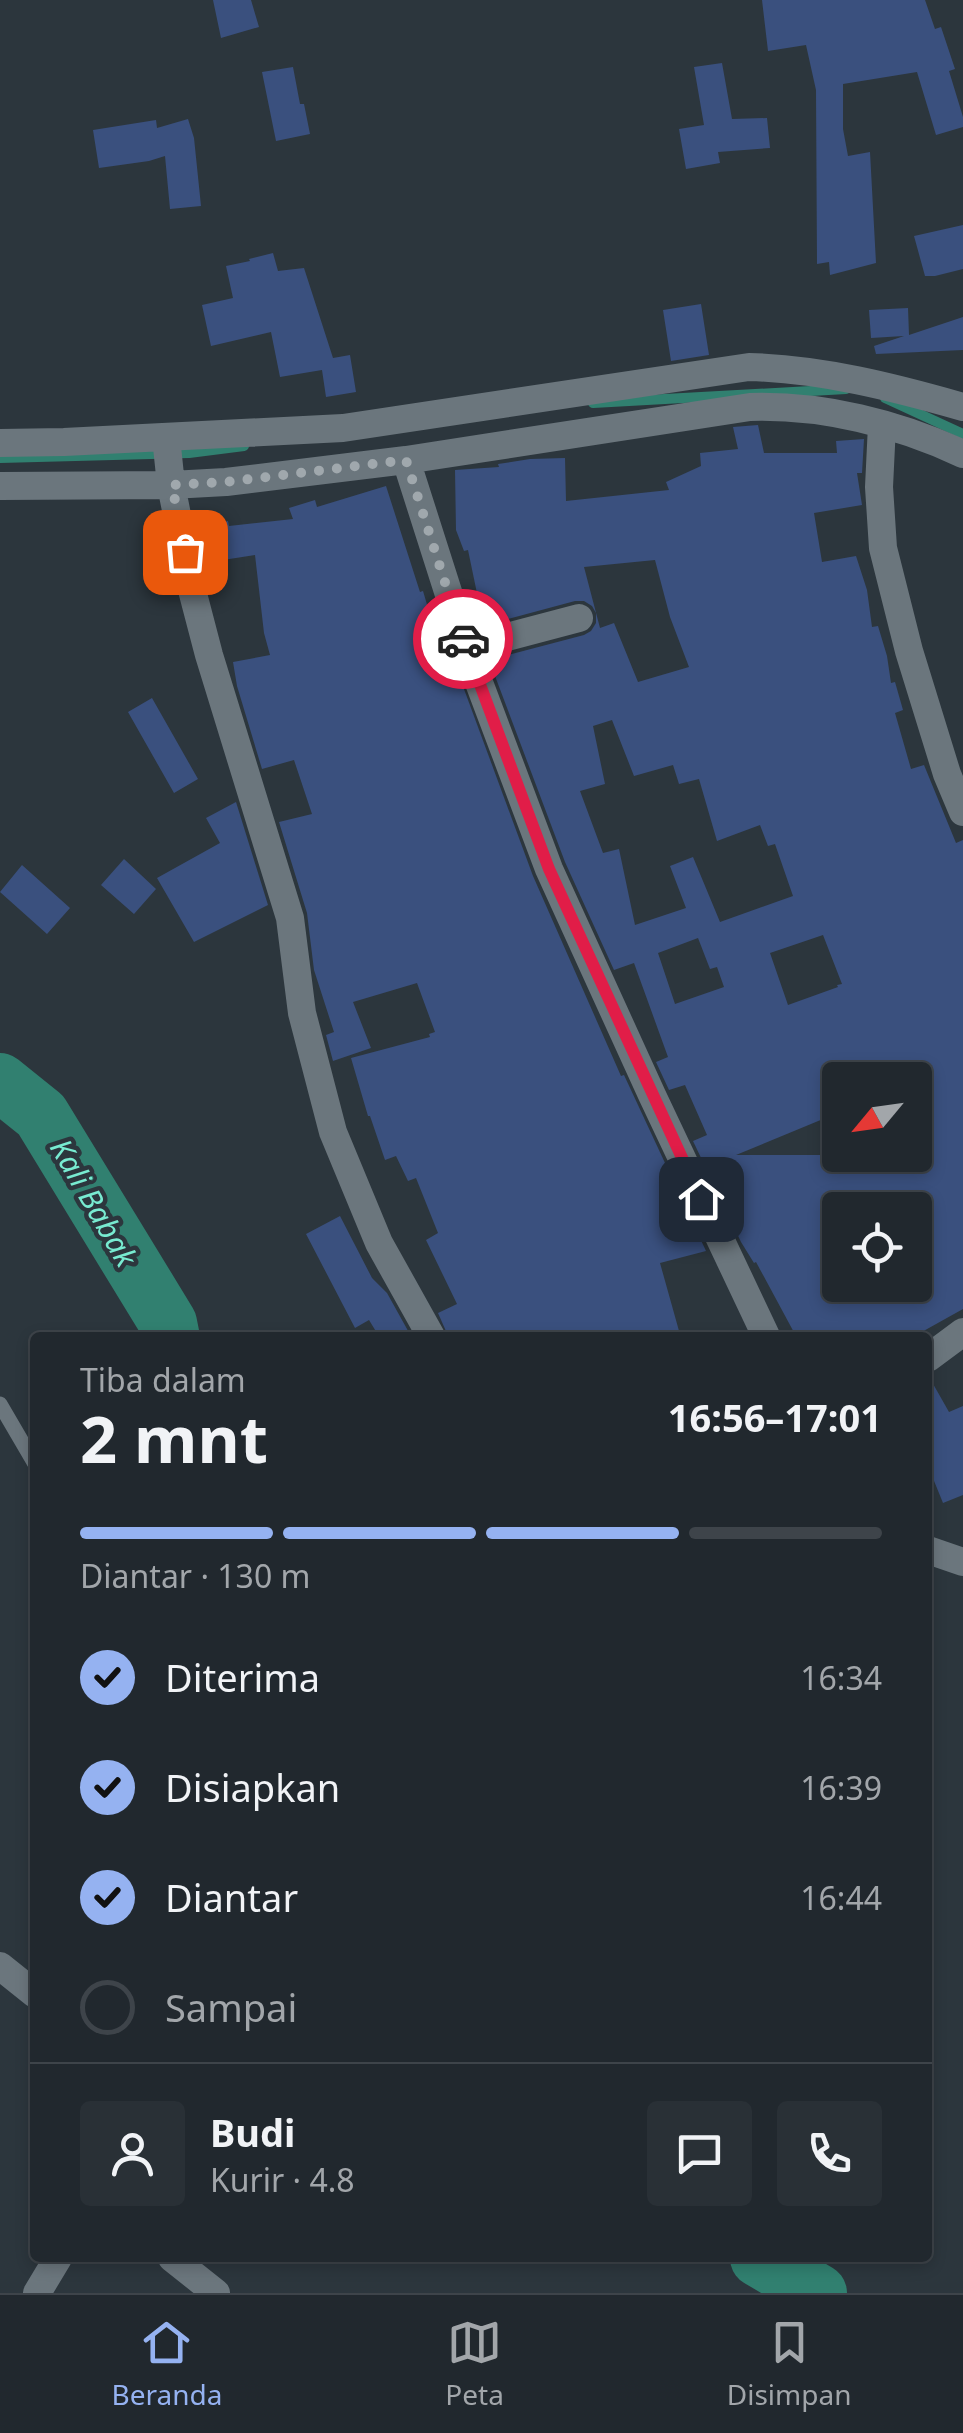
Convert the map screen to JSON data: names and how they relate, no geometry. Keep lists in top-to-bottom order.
{
  "water": ["Kali Babak"],
  "north": "bottom left",
  "page": {
    "heading": ["2 mnt", "Tiba dalam", "16:56–17:01"],
    "panel": ["Budi", "Kurir · 4.8"],
    "bar": "Diantar · 130 m",
    "list": [
      ["Diterima", "16:34"],
      ["Disiapkan", "16:39"],
      ["Diantar", "16:44"],
      "Sampai"
    ],
    "tabs": ["Beranda", "Peta", "Disimpan"]
  }
}
